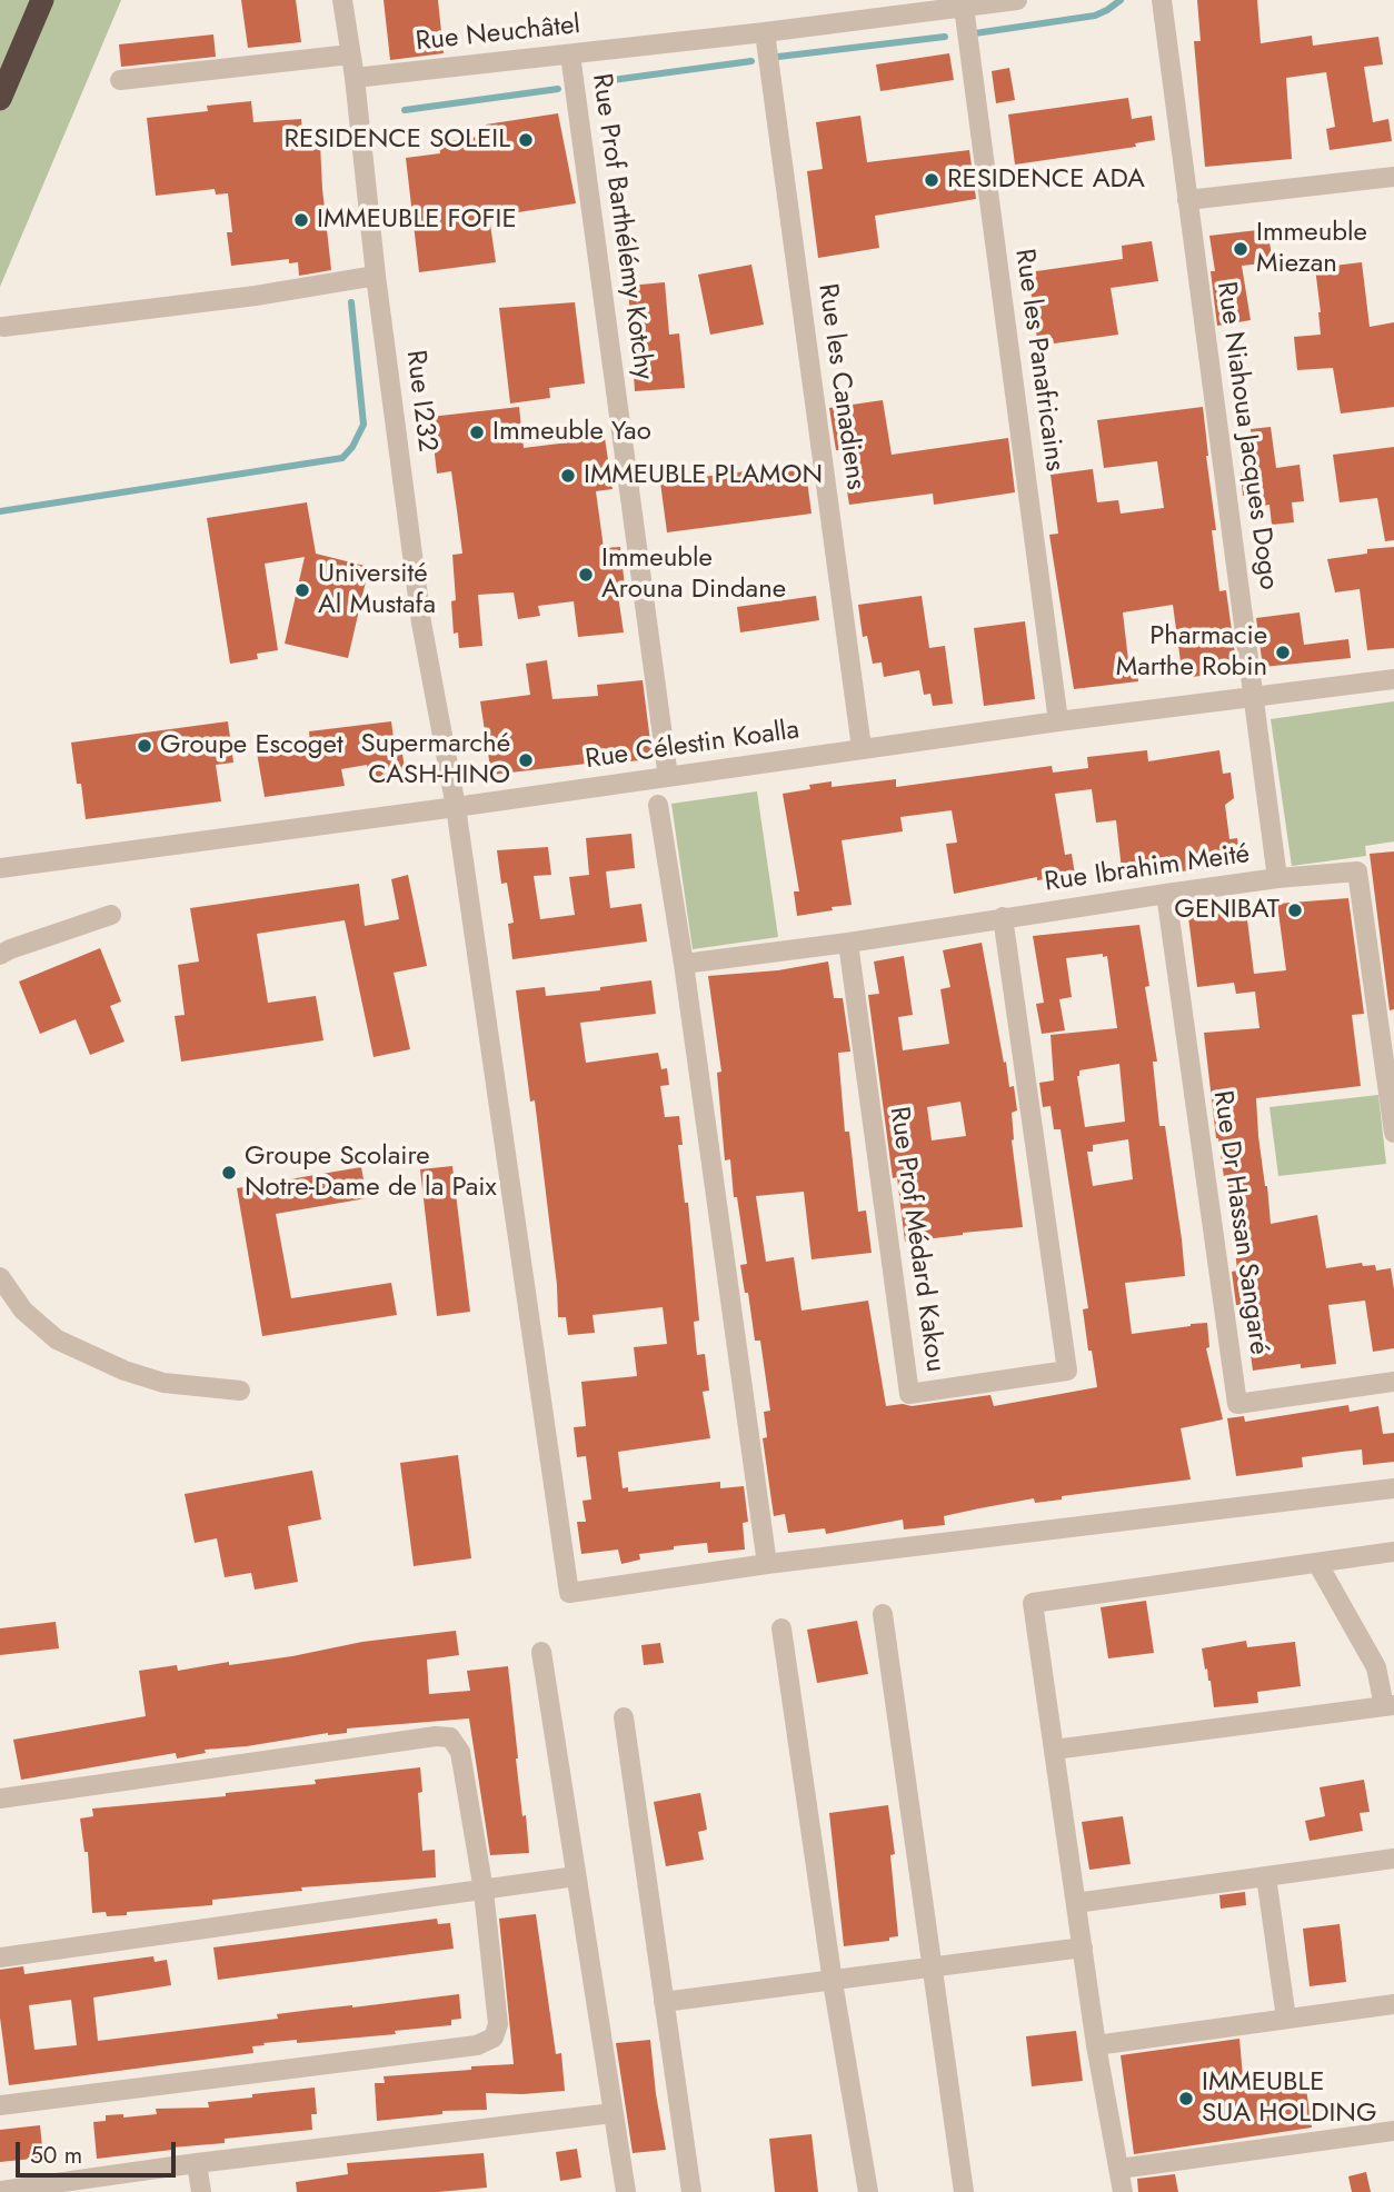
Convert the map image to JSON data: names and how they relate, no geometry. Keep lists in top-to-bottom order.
{
  "streets": {
    "street": [
      "Rue Neuchâtel",
      "Rue Prof Barthélémy Kotchy",
      "Rue les Panafricains",
      "Rue les Canadiens",
      "Rue I232",
      "Rue Niahoua Jacques Dogo",
      "Rue Célestin Koalla",
      "Rue Ibrahim Meité",
      "Rue Dr Hassan Sangaré",
      "Rue Prof Médard Kakou"
    ]
  },
  "crossings": [
    ["Rue Neuchâtel", "Rue Prof Barthélémy Kotchy"],
    ["Rue Neuchâtel", "Rue les Panafricains"],
    ["Rue Neuchâtel", "Rue les Canadiens"],
    ["Rue Neuchâtel", "Rue I232"],
    ["Rue Prof Barthélémy Kotchy", "Rue Célestin Koalla"],
    ["Rue les Panafricains", "Rue Célestin Koalla"],
    ["Rue les Canadiens", "Rue Célestin Koalla"],
    ["Rue I232", "Rue Célestin Koalla"],
    ["Rue Niahoua Jacques Dogo", "Rue Célestin Koalla"],
    ["Rue Niahoua Jacques Dogo", "Rue Ibrahim Meité"],
    ["Rue Ibrahim Meité", "Rue Dr Hassan Sangaré"],
    ["Rue Ibrahim Meité", "Rue Prof Médard Kakou"]
  ],
  "places": [
    "RESIDENCE SOLEIL",
    "RESIDENCE ADA",
    "IMMEUBLE FOFIE",
    "Immeuble Miezan",
    "Immeuble Yao",
    "IMMEUBLE PLAMON",
    "Immeuble Arouna Dindane",
    "Université Al Mustafa",
    "Pharmacie Marthe Robin",
    "Groupe Escoget",
    "Supermarché CASH-HINO",
    "GENIBAT",
    "Groupe Scolaire Notre-Dame de la Paix",
    "IMMEUBLE SUA HOLDING"
  ],
  "scale_bar": "50 m"
}
